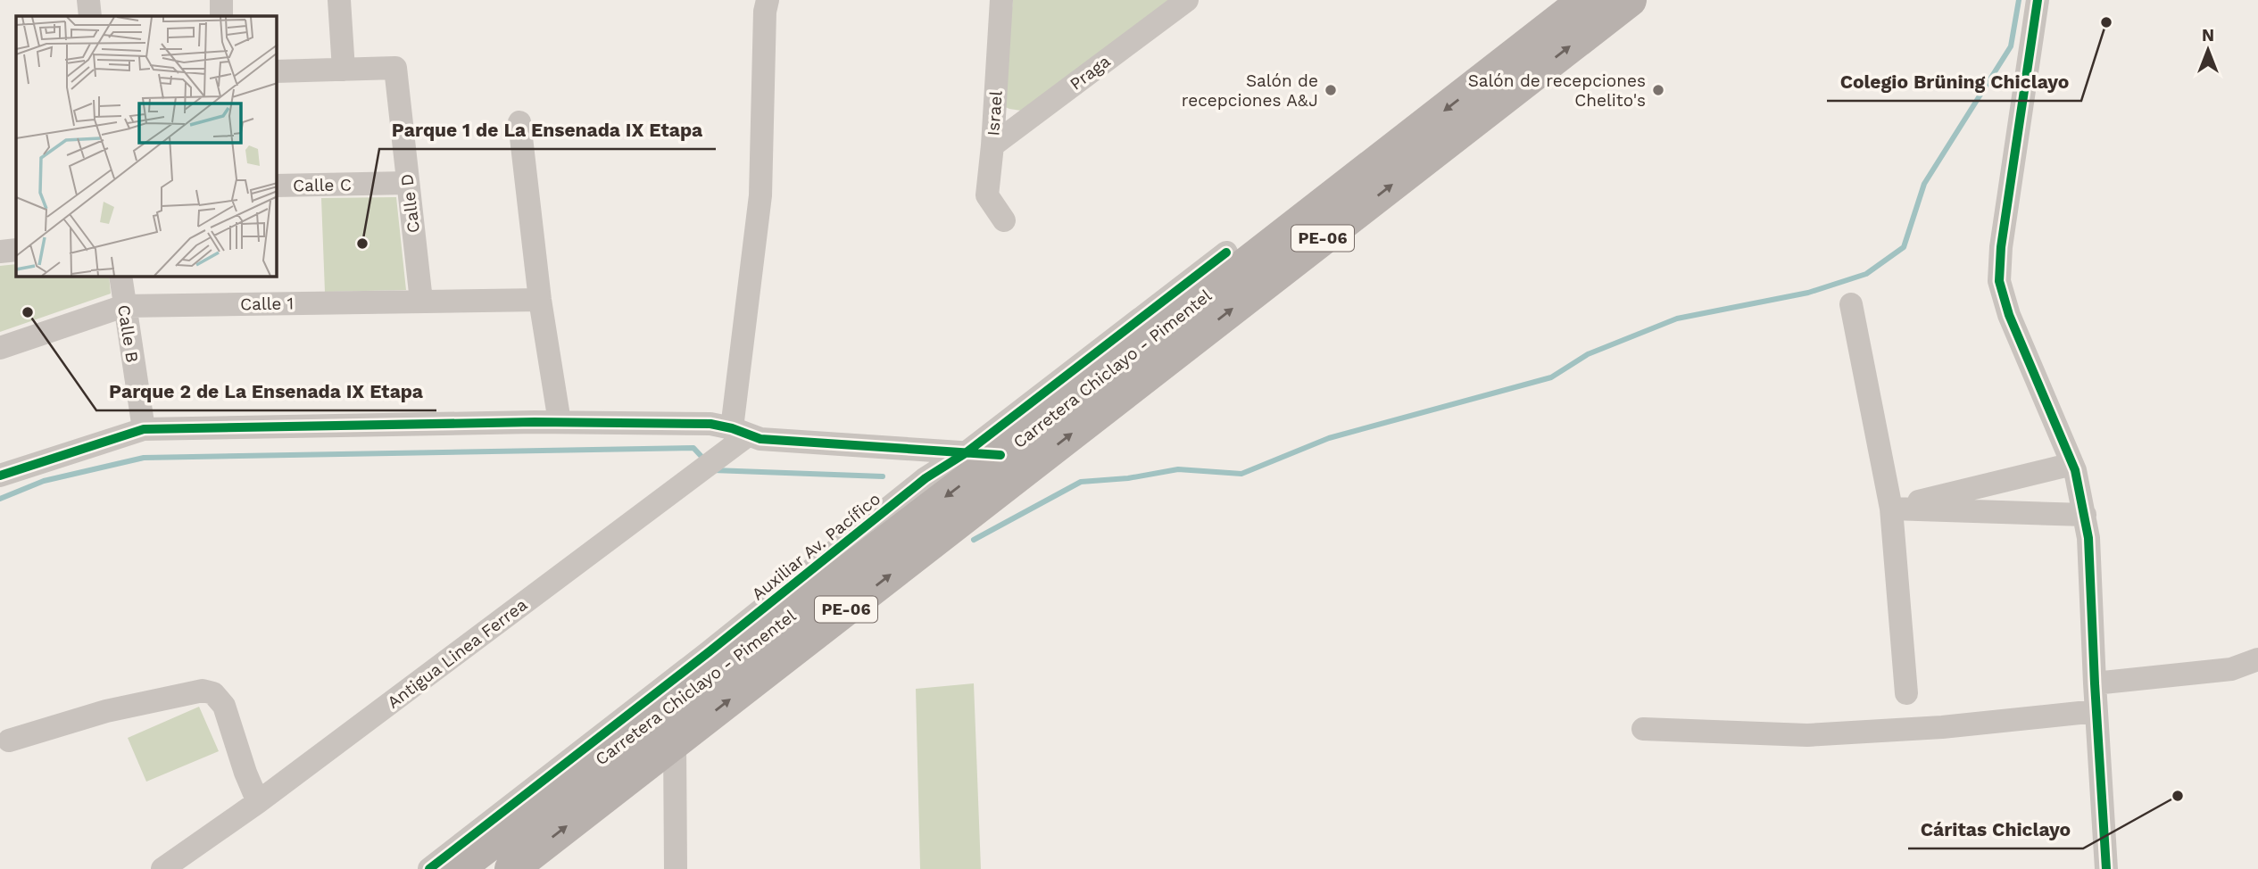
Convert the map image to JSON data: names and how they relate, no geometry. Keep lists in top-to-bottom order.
{
  "streets": {
    "main road": ["PE-06", "Carretera Chiclayo - Pimentel"],
    "street": [
      "Praga",
      "Israel",
      "Calle C",
      "Calle D",
      "Calle 1",
      "Calle B",
      "Auxiliar Av. Pacífico",
      "Antigua Linea Ferrea"
    ]
  },
  "crossings": [
    ["Praga", "Israel"],
    ["Calle C", "Calle D"],
    ["Calle D", "Calle 1"],
    ["Calle 1", "Calle B"]
  ],
  "places": [
    "Colegio Brüning Chiclayo",
    "Salón de recepciones A&J",
    "Salón de recepciones Chelito's",
    "Parque 1 de La Ensenada IX Etapa",
    "Parque 2 de La Ensenada IX Etapa",
    "Cáritas Chiclayo"
  ],
  "north": "top"
}
